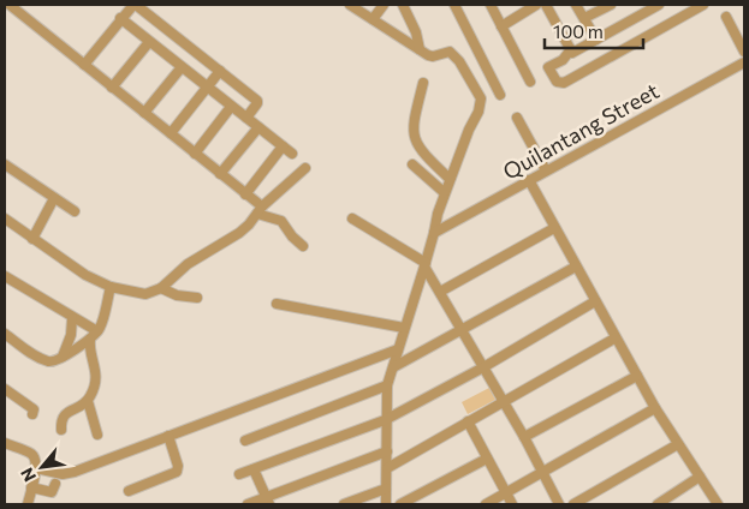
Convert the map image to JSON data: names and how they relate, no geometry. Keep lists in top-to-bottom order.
{
  "streets": {
    "street": ["Quilantang Street"]
  },
  "scale_bar": "100 m",
  "north": "bottom left"
}
